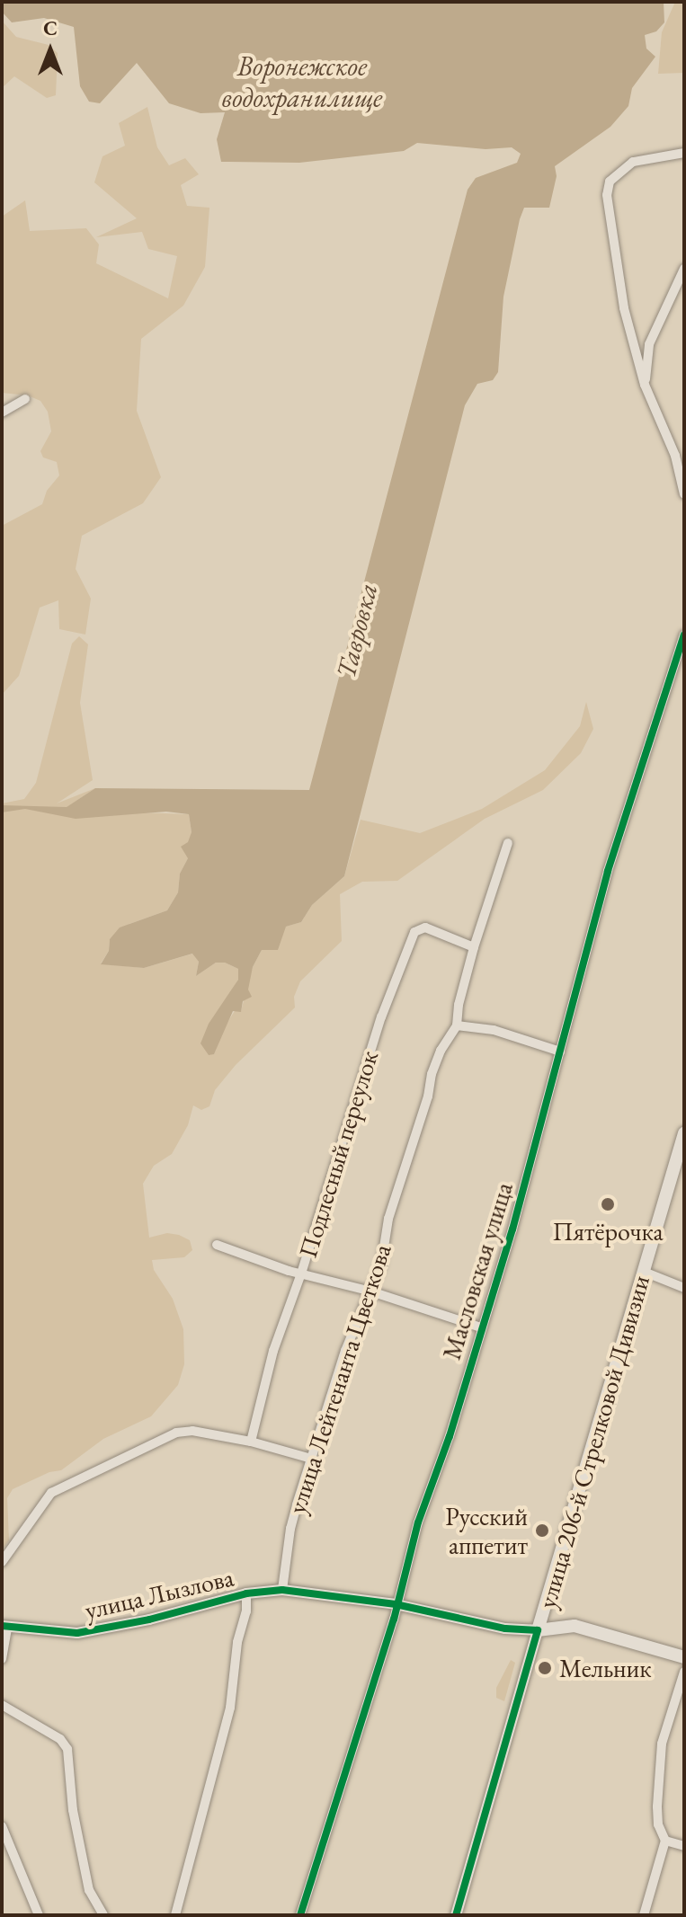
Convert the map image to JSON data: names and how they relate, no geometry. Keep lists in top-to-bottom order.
{
  "streets": {
    "main road": ["улица 206-й Стрелковой Дивизии", "улица Лызлова"],
    "street": ["Подлесный переулок", "Масловская улица", "улица Лейтенанта Цветкова"]
  },
  "crossings": [
    ["Подлесный переулок", "улица Лейтенанта Цветкова"],
    ["Масловская улица", "улица Лызлова"],
    ["улица Лейтенанта Цветкова", "улица Лызлова"],
    ["улица 206-й Стрелковой Дивизии", "улица Лызлова"]
  ],
  "water": ["Воронежское водохранилище", "Тавровка"],
  "places": ["Пятёрочка", "Русский аппетит", "Мельник"],
  "north": "top"
}
